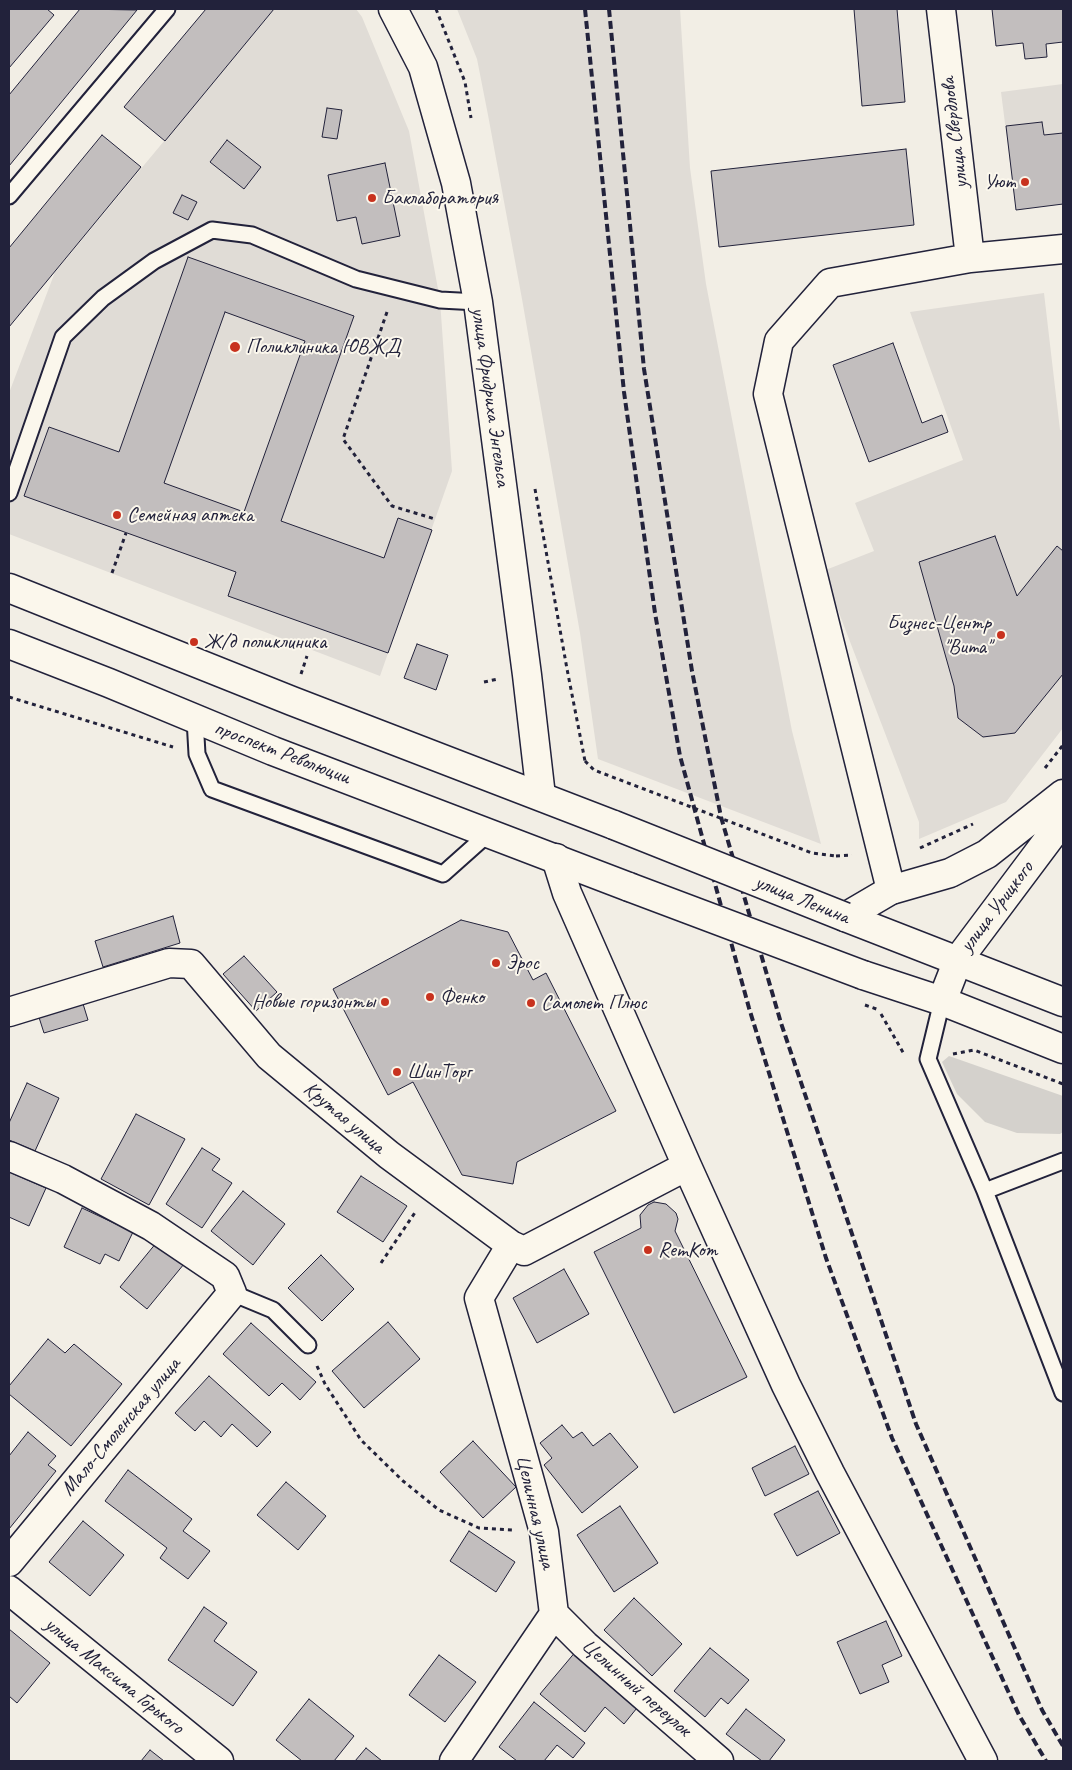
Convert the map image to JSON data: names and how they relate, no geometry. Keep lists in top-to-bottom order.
{
  "streets": {
    "street": [
      "улица Свердлова",
      "улица Фридриха Энгельса",
      "проспект Революции",
      "улица Ленина",
      "улица Урицкого",
      "Крутая улица",
      "Мало-Смоленская улица",
      "Целинная улица",
      "улица Максима Горького",
      "Целинный переулок"
    ]
  },
  "crossings": [
    ["улица Фридриха Энгельса", "улица Ленина"],
    ["улица Ленина", "улица Урицкого"],
    ["Крутая улица", "Целинная улица"],
    ["Целинная улица", "Целинный переулок"]
  ],
  "places": [
    "Уют",
    "Баклаборатория",
    "Поликлиника ЮВЖД",
    "Семейная аптека",
    "Бизнес-Центр \"Вита\"",
    "Ж/д поликлиника",
    "Эрос",
    "Фенко",
    "Новые горизонты",
    "Самолет Плюс",
    "ШинТорг",
    "RemKom"
  ]
}
